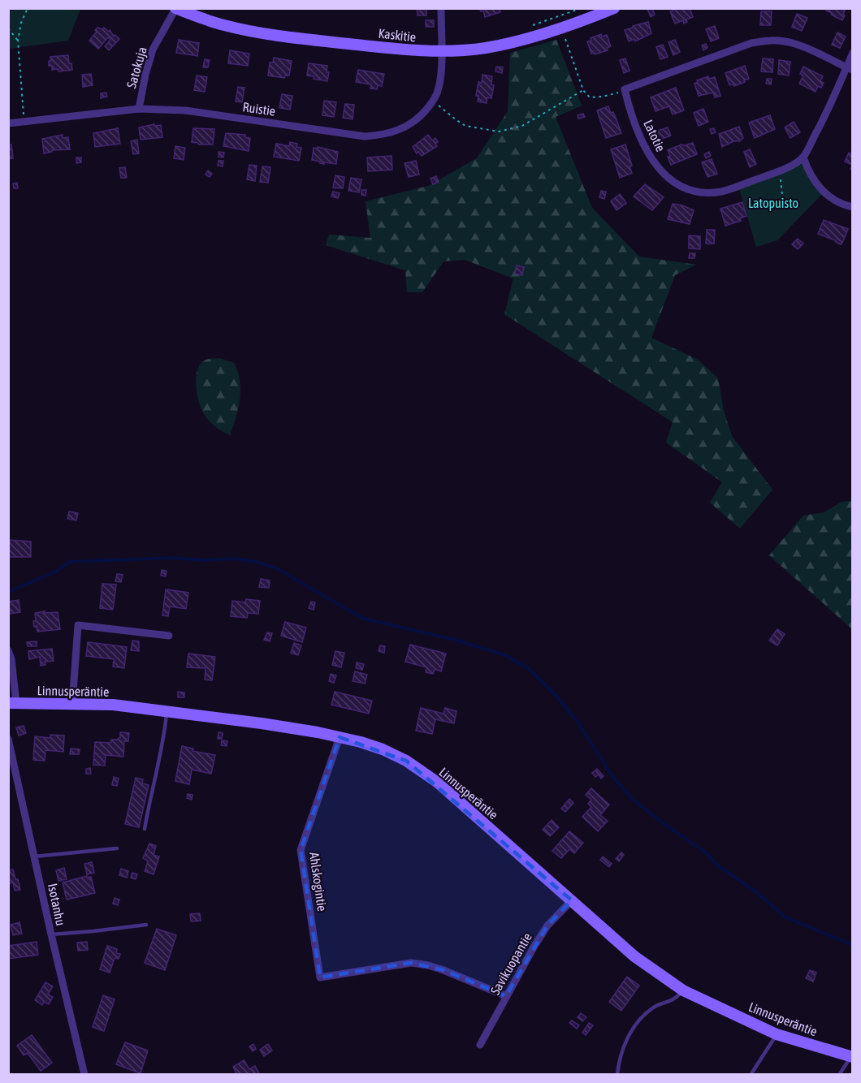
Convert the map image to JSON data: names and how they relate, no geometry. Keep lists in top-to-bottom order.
{
  "streets": {
    "street": [
      "Kaskitie",
      "Satokuja",
      "Ruistie",
      "Latotie",
      "Linnusperäntie",
      "Ahlskogintie",
      "Isotanhu",
      "Savikuopantie"
    ]
  },
  "crossings": [
    ["Kaskitie", "Satokuja"],
    ["Kaskitie", "Ruistie"],
    ["Satokuja", "Ruistie"],
    ["Linnusperäntie", "Ahlskogintie"],
    ["Linnusperäntie", "Savikuopantie"],
    ["Ahlskogintie", "Savikuopantie"]
  ],
  "parks": ["Latopuisto"]
}
